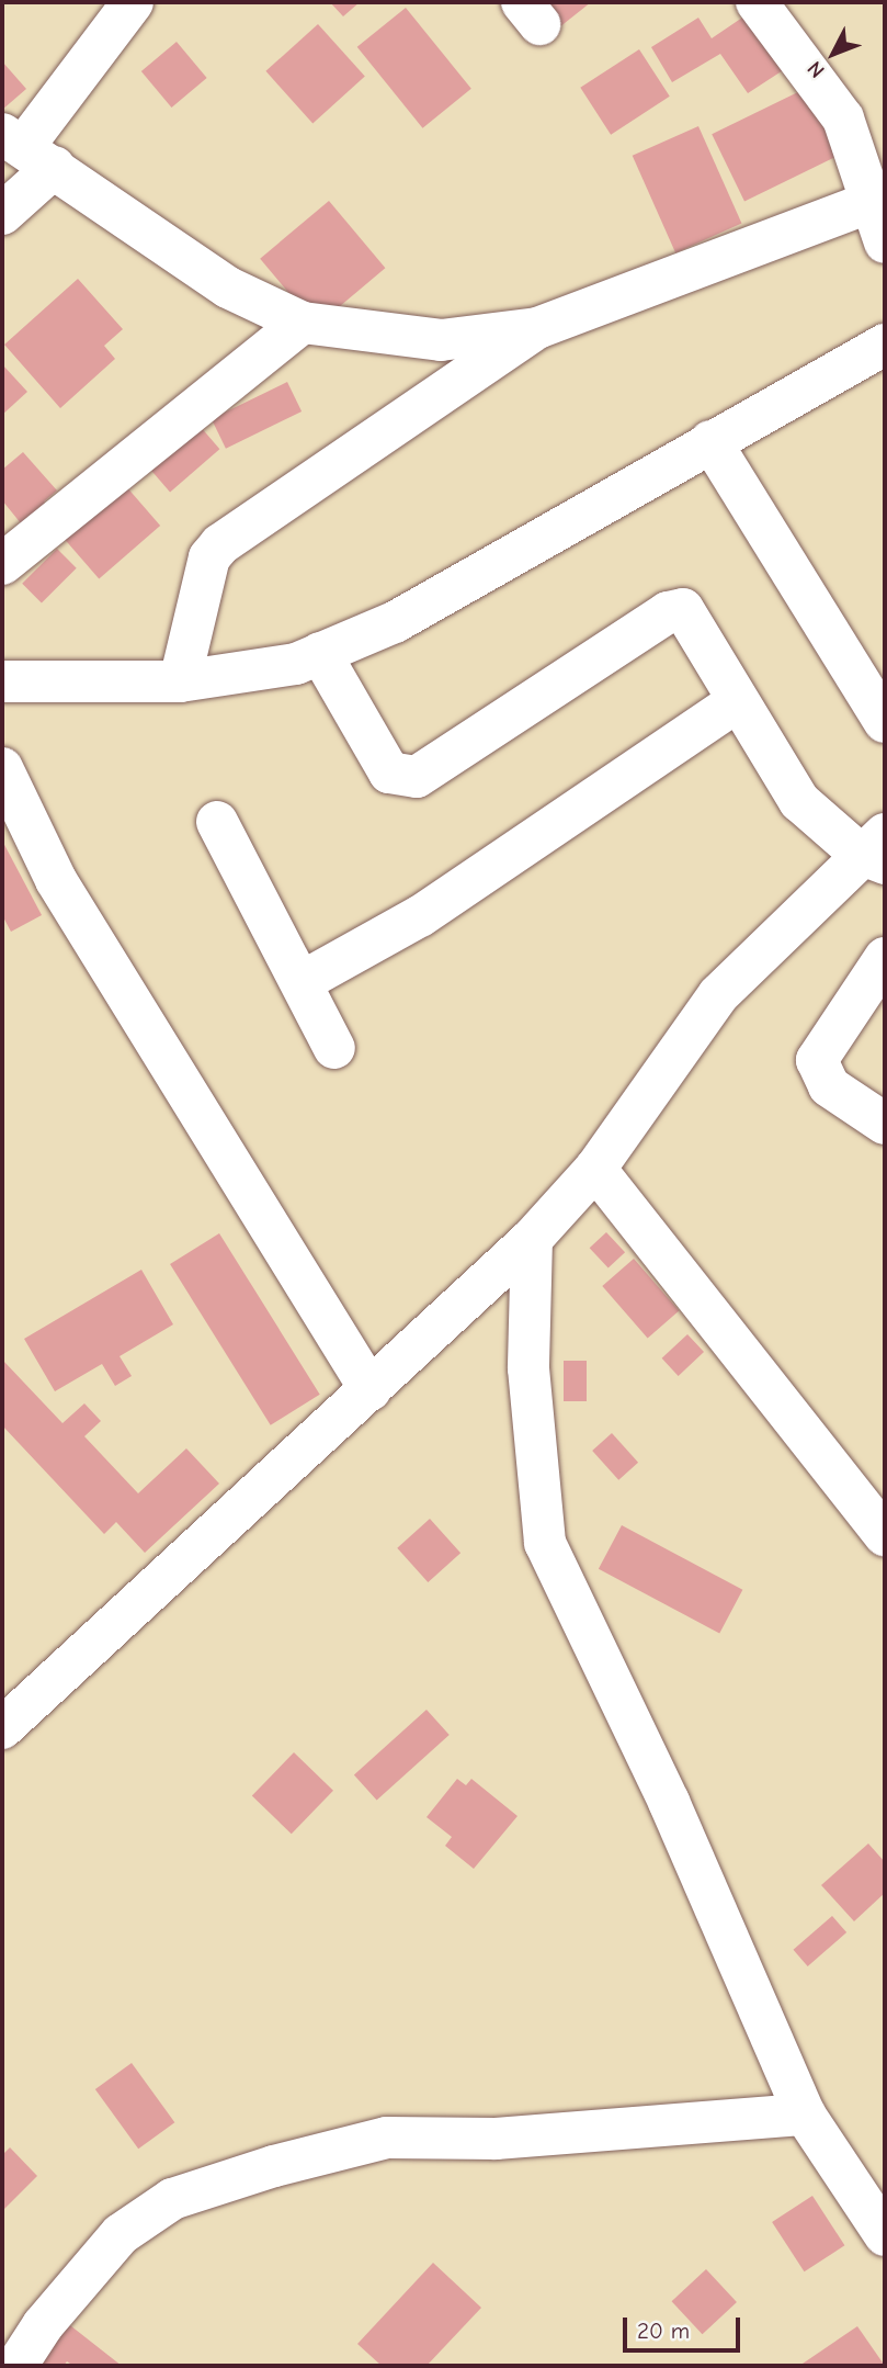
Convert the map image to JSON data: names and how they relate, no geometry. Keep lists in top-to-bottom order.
{
  "scale_bar": "20 m",
  "north": "bottom left"
}
